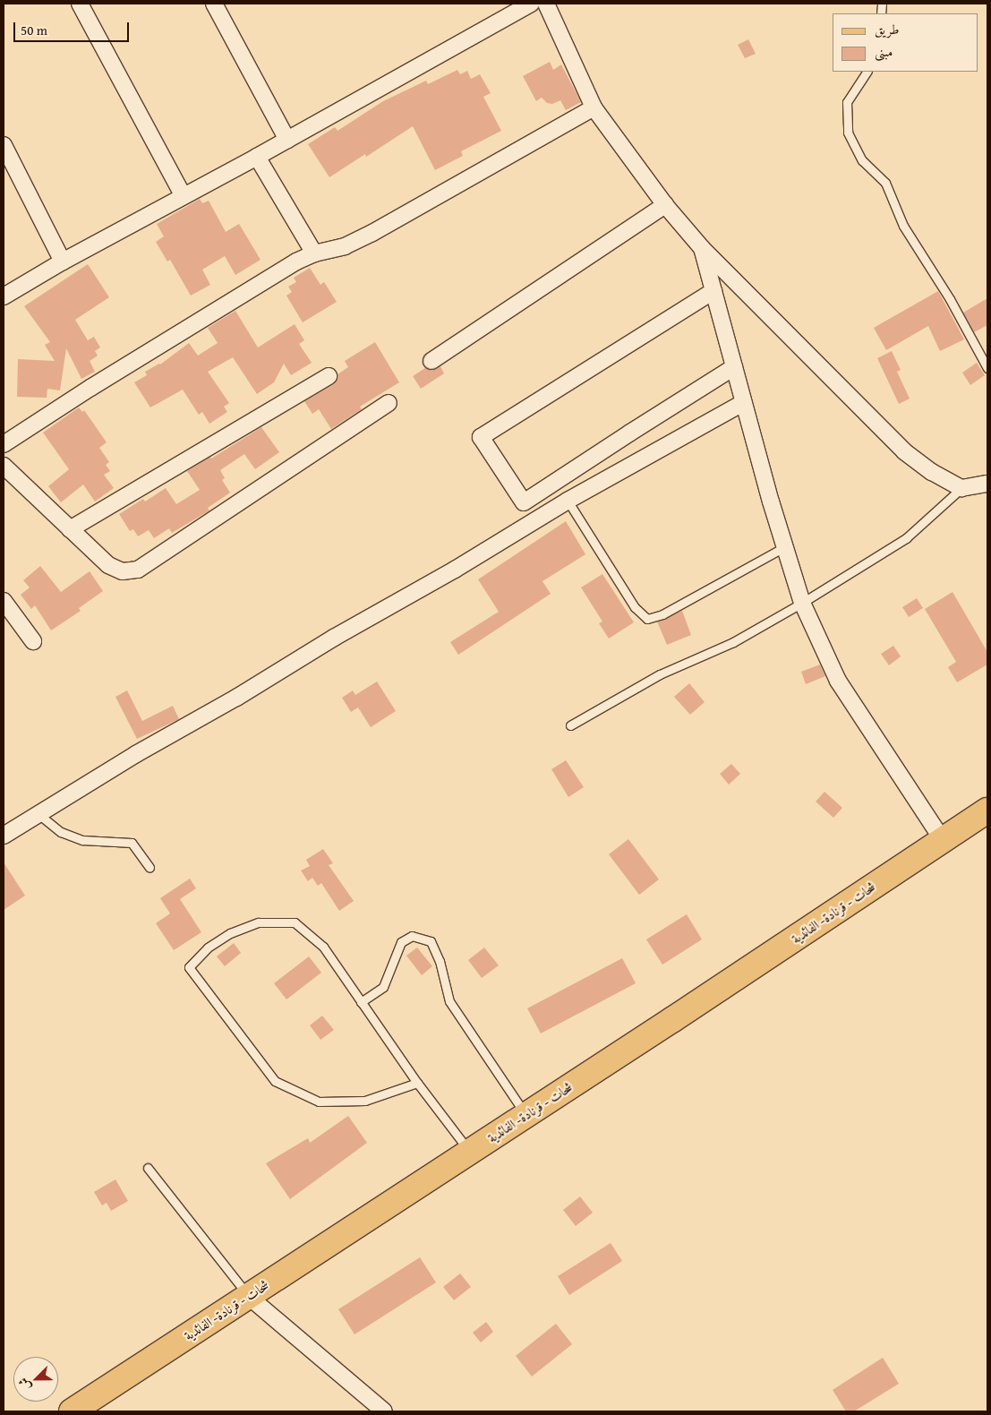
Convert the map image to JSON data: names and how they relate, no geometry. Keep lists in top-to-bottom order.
{
  "streets": {
    "main road": ["شحات - قرنادة- الفائدية"]
  },
  "legend": ["طريق", "مبنى"],
  "scale_bar": "50 m",
  "north": "bottom left"
}
